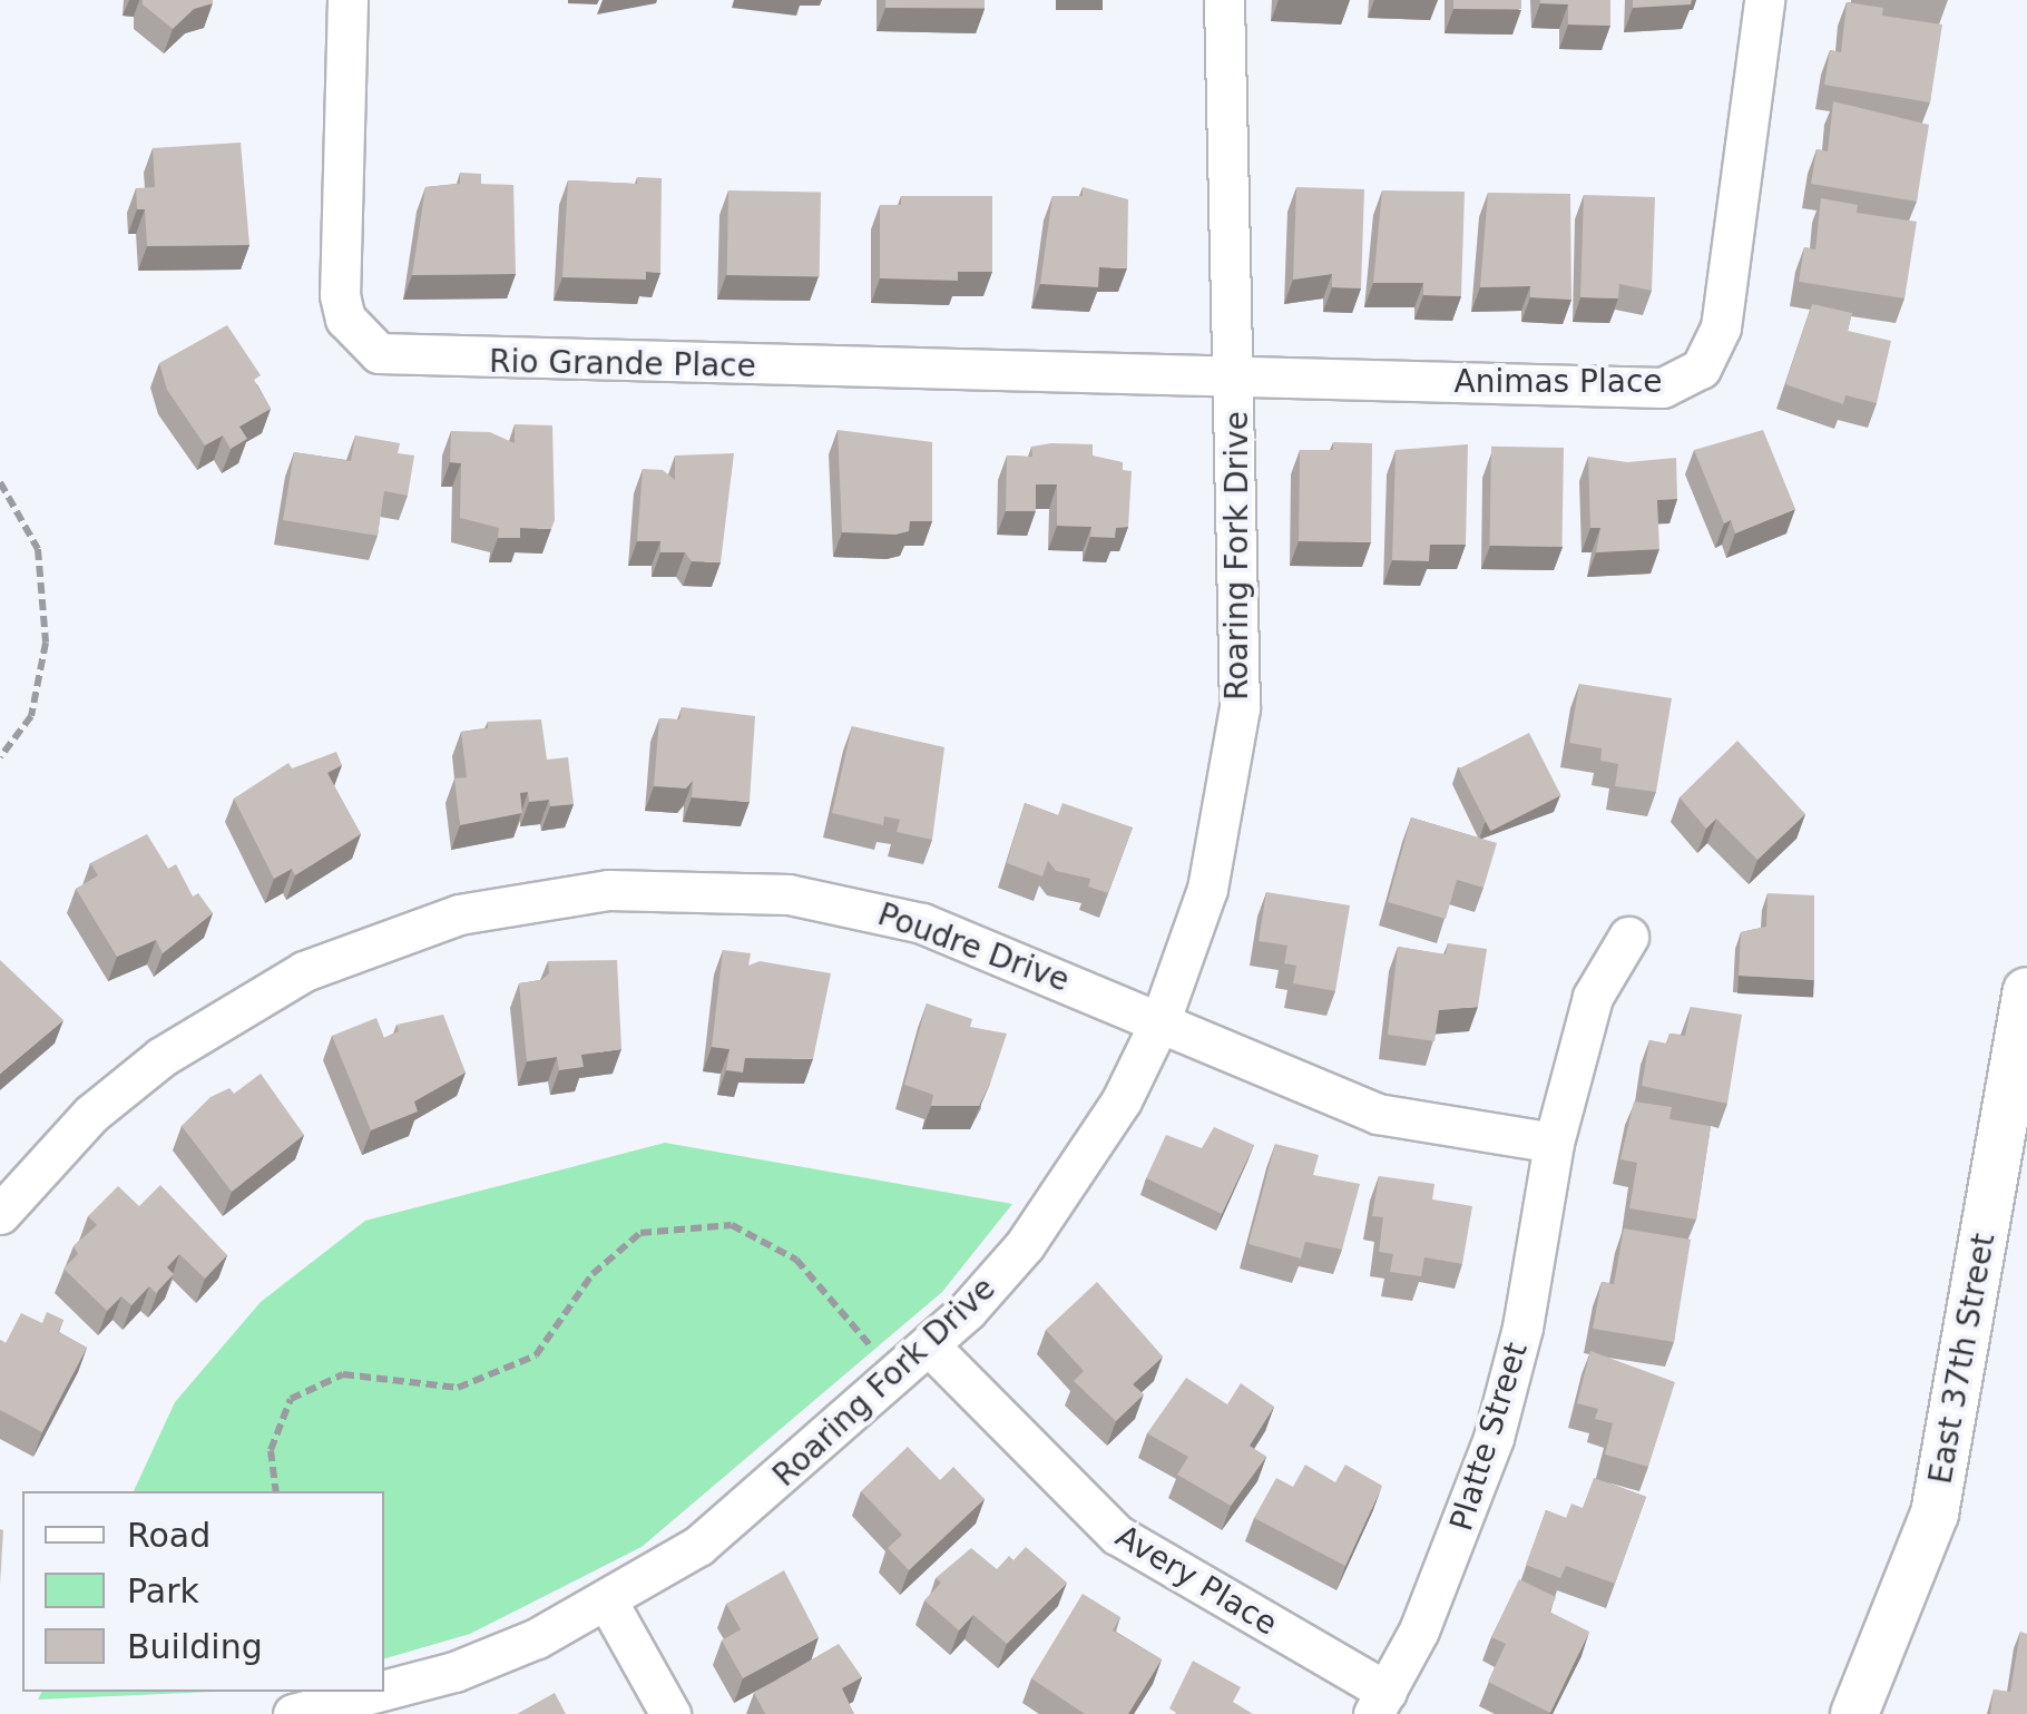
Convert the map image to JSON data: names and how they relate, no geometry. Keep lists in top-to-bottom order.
{
  "streets": {
    "main road": ["East 37th Street"],
    "street": [
      "Rio Grande Place",
      "Animas Place",
      "Roaring Fork Drive",
      "Poudre Drive",
      "Platte Street",
      "Avery Place"
    ]
  },
  "crossings": [
    ["Rio Grande Place", "Animas Place"],
    ["Rio Grande Place", "Roaring Fork Drive"],
    ["Animas Place", "Roaring Fork Drive"],
    ["Roaring Fork Drive", "Poudre Drive"],
    ["Roaring Fork Drive", "Avery Place"],
    ["Poudre Drive", "Platte Street"],
    ["Platte Street", "Avery Place"]
  ],
  "legend": ["Road", "Park", "Building"]
}
